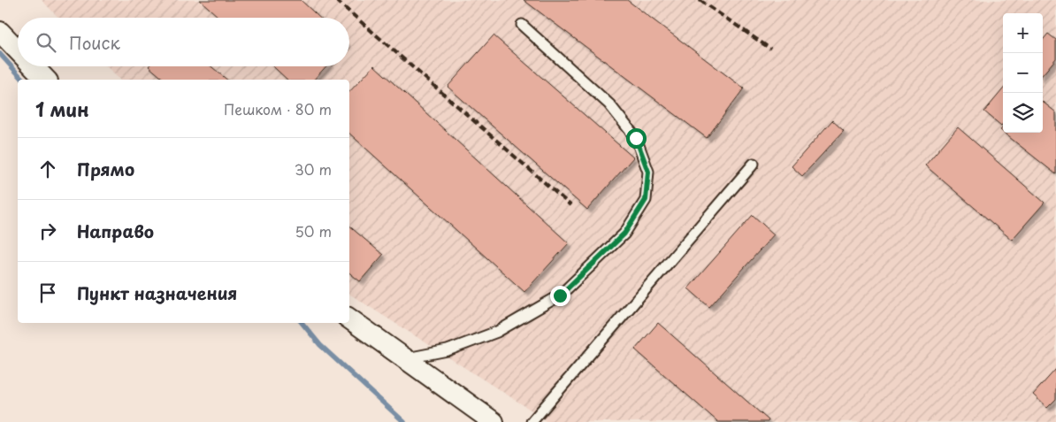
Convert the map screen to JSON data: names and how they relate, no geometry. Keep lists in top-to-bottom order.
{
  "page": {
    "map_buttons": ["+", "−"],
    "search": "Поиск",
    "heading": ["1 мин", "Пешком · 80 m"],
    "list": [
      ["Прямо", "30 m"],
      ["Направо", "50 m"],
      "Пункт назначения"
    ]
  }
}
